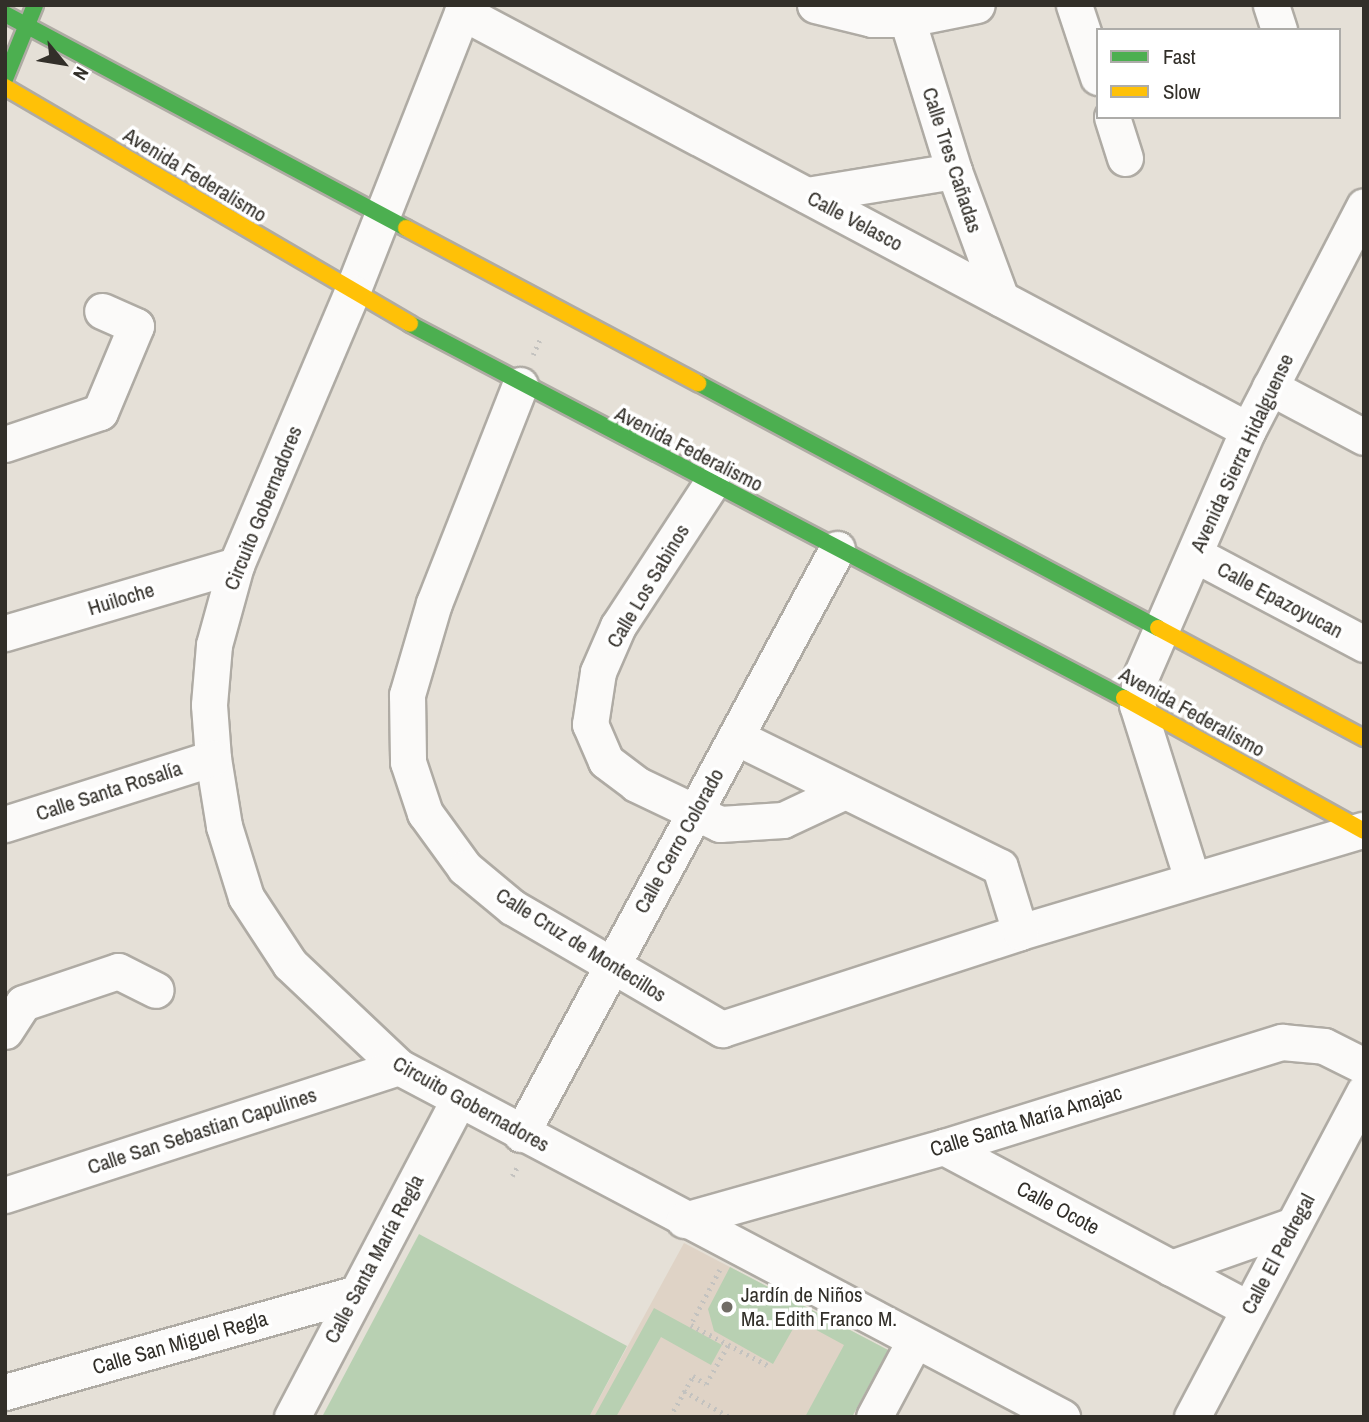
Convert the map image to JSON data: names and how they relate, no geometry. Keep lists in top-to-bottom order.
{
  "streets": {
    "main road": ["Avenida Federalismo"],
    "street": [
      "Calle Tres Cañadas",
      "Calle Velasco",
      "Avenida Sierra Hidalguense",
      "Circuito Gobernadores",
      "Calle Los Sabinos",
      "Huiloche",
      "Calle Epazoyucan",
      "Calle Santa Rosalía",
      "Calle Cerro Colorado",
      "Calle Cruz de Montecillos",
      "Calle Santa María Amajac",
      "Calle San Sebastian Capulines",
      "Calle Ocote",
      "Calle El Pedregal",
      "Calle Santa María Regla",
      "Calle San Miguel Regla"
    ]
  },
  "crossings": [
    ["Calle Tres Cañadas", "Calle Velasco"],
    ["Avenida Federalismo", "Avenida Sierra Hidalguense"],
    ["Avenida Federalismo", "Circuito Gobernadores"],
    ["Avenida Federalismo", "Calle Los Sabinos"],
    ["Avenida Federalismo", "Calle Cerro Colorado"],
    ["Avenida Federalismo", "Calle Cruz de Montecillos"],
    ["Calle Velasco", "Avenida Sierra Hidalguense"],
    ["Calle Velasco", "Circuito Gobernadores"],
    ["Avenida Sierra Hidalguense", "Calle Epazoyucan"],
    ["Circuito Gobernadores", "Huiloche"],
    ["Circuito Gobernadores", "Calle Santa Rosalía"],
    ["Circuito Gobernadores", "Calle Cerro Colorado"],
    ["Circuito Gobernadores", "Calle Santa María Amajac"],
    ["Circuito Gobernadores", "Calle San Sebastian Capulines"],
    ["Circuito Gobernadores", "Calle Santa María Regla"],
    ["Calle Los Sabinos", "Calle Cerro Colorado"],
    ["Calle Cerro Colorado", "Calle Cruz de Montecillos"],
    ["Calle Santa María Amajac", "Calle Ocote"],
    ["Calle Ocote", "Calle El Pedregal"],
    ["Calle Santa María Regla", "Calle San Miguel Regla"]
  ],
  "places": ["Jardín de Niños Ma. Edith Franco M."],
  "legend": ["Fast", "Slow"],
  "north": "bottom right"
}
